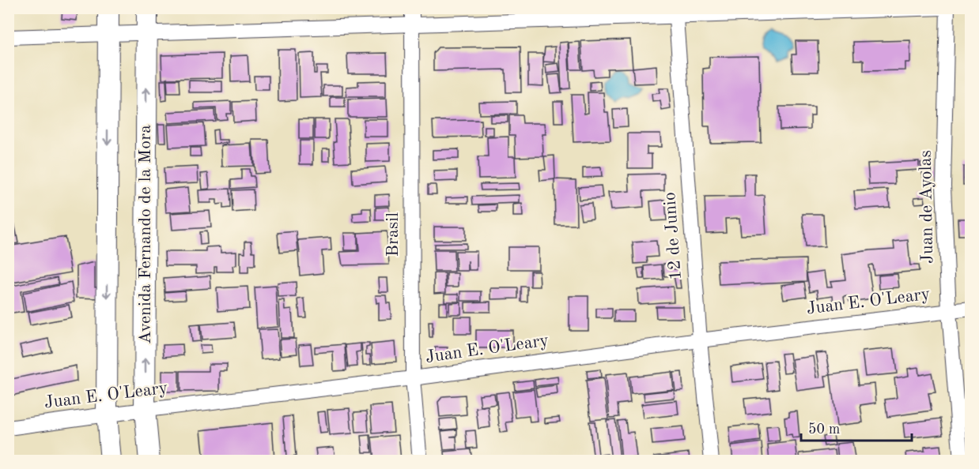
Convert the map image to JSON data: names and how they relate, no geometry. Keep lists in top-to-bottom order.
{
  "streets": {
    "main road": ["Avenida Fernando de la Mora"],
    "street": [
      "Juan de Ayolas",
      "Brasil",
      "12 de Junio",
      "Juan E. O'Leary"
    ]
  },
  "crossings": [
    ["Juan de Ayolas", "Juan E. O'Leary"],
    ["Avenida Fernando de la Mora", "Juan E. O'Leary"],
    ["Brasil", "Juan E. O'Leary"],
    ["12 de Junio", "Juan E. O'Leary"]
  ],
  "scale_bar": "50 m"
}
